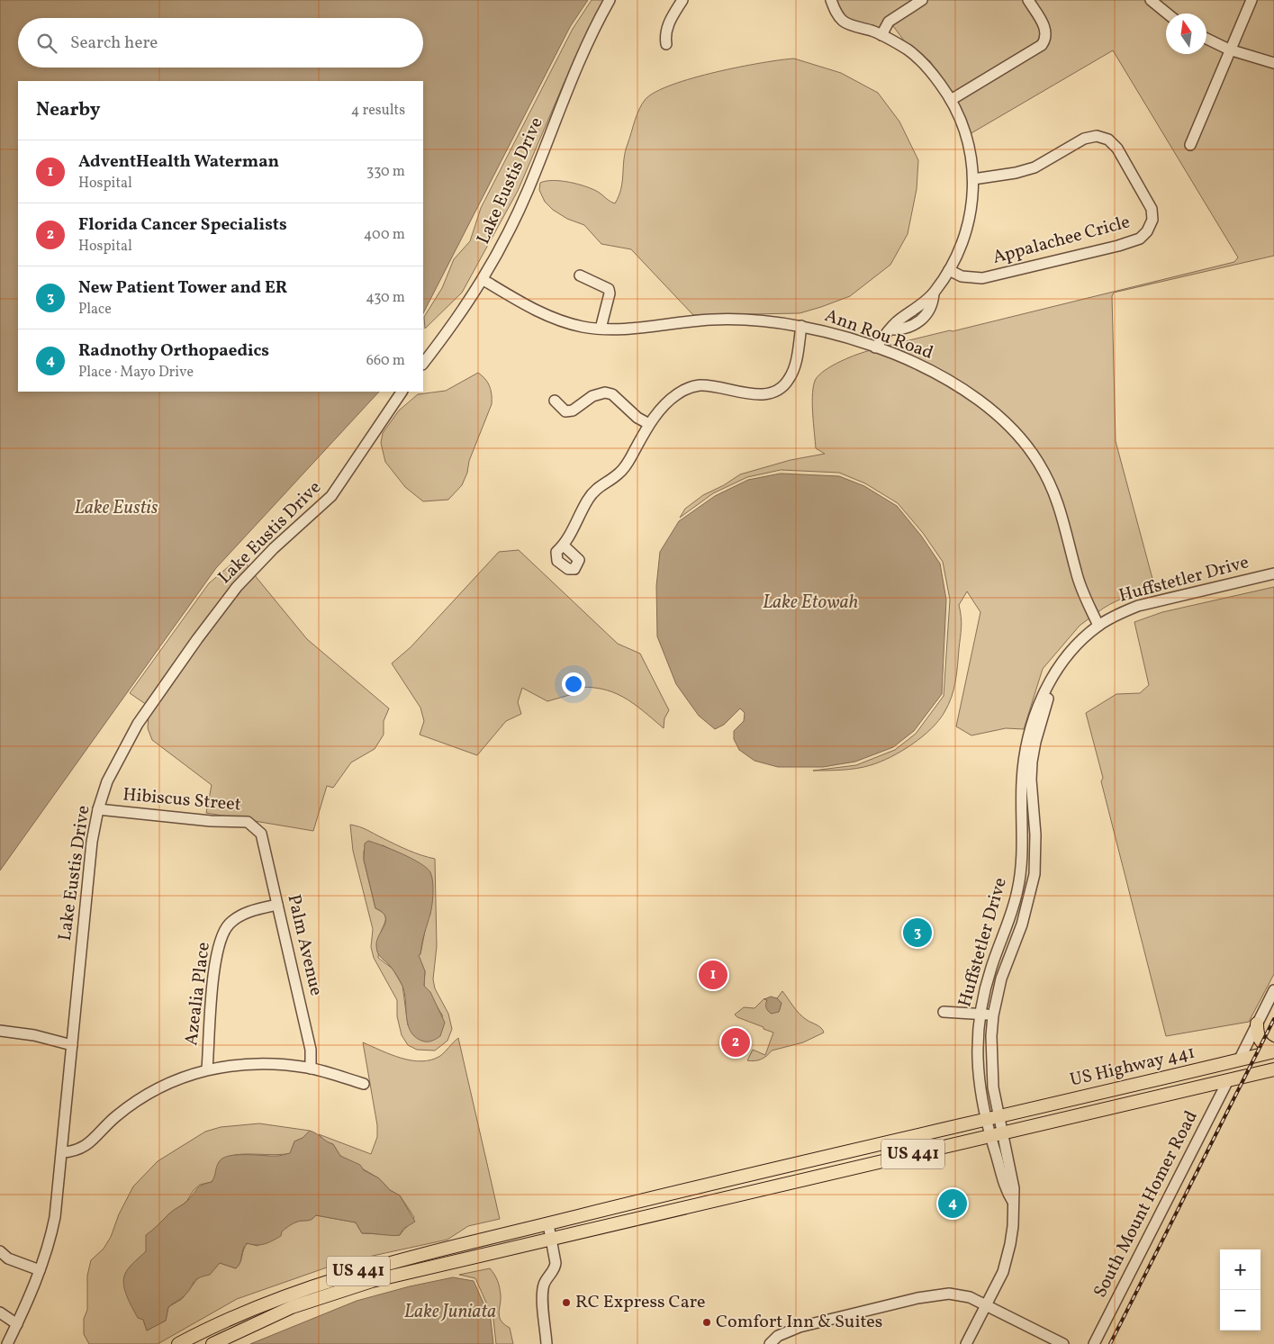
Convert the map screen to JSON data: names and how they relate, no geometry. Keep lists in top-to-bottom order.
{
  "streets": {
    "main road": ["US Highway 441", "US 441"],
    "street": [
      "Lake Eustis Drive",
      "Appalachee Cricle",
      "Ann Rou Road",
      "Huffstetler Drive",
      "Hibiscus Street",
      "Palm Avenue",
      "Azealia Place",
      "South Mount Homer Road"
    ]
  },
  "crossings": [
    ["Lake Eustis Drive", "Ann Rou Road"],
    ["Lake Eustis Drive", "Hibiscus Street"],
    ["Ann Rou Road", "Huffstetler Drive"],
    ["Huffstetler Drive", "US Highway 441"],
    ["Huffstetler Drive", "US 441"],
    ["Hibiscus Street", "Palm Avenue"],
    ["Palm Avenue", "Azealia Place"],
    ["US Highway 441", "US 441"],
    ["US 441", "South Mount Homer Road"]
  ],
  "water": ["Lake Eustis", "Lake Etowah", "Lake Juniata"],
  "places": ["RC Express Care", "Comfort Inn & Suites"],
  "north": "top",
  "page": {
    "search": "Search here",
    "heading": ["Nearby", "4 results"],
    "list": [
      {
        "mark": "1",
        "name": "AdventHealth Waterman",
        "note": "Hospital",
        "value": "330 m"
      },
      {
        "mark": "2",
        "name": "Florida Cancer Specialists",
        "note": "Hospital",
        "value": "400 m"
      },
      {
        "mark": "3",
        "name": "New Patient Tower and ER",
        "note": "Place",
        "value": "430 m"
      },
      {
        "mark": "4",
        "name": "Radnothy Orthopaedics",
        "note": "Place · Mayo Drive",
        "value": "660 m"
      }
    ],
    "pins": [
      "3",
      "1",
      "2",
      "4"
    ],
    "map_buttons": ["+", "−"]
  }
}
